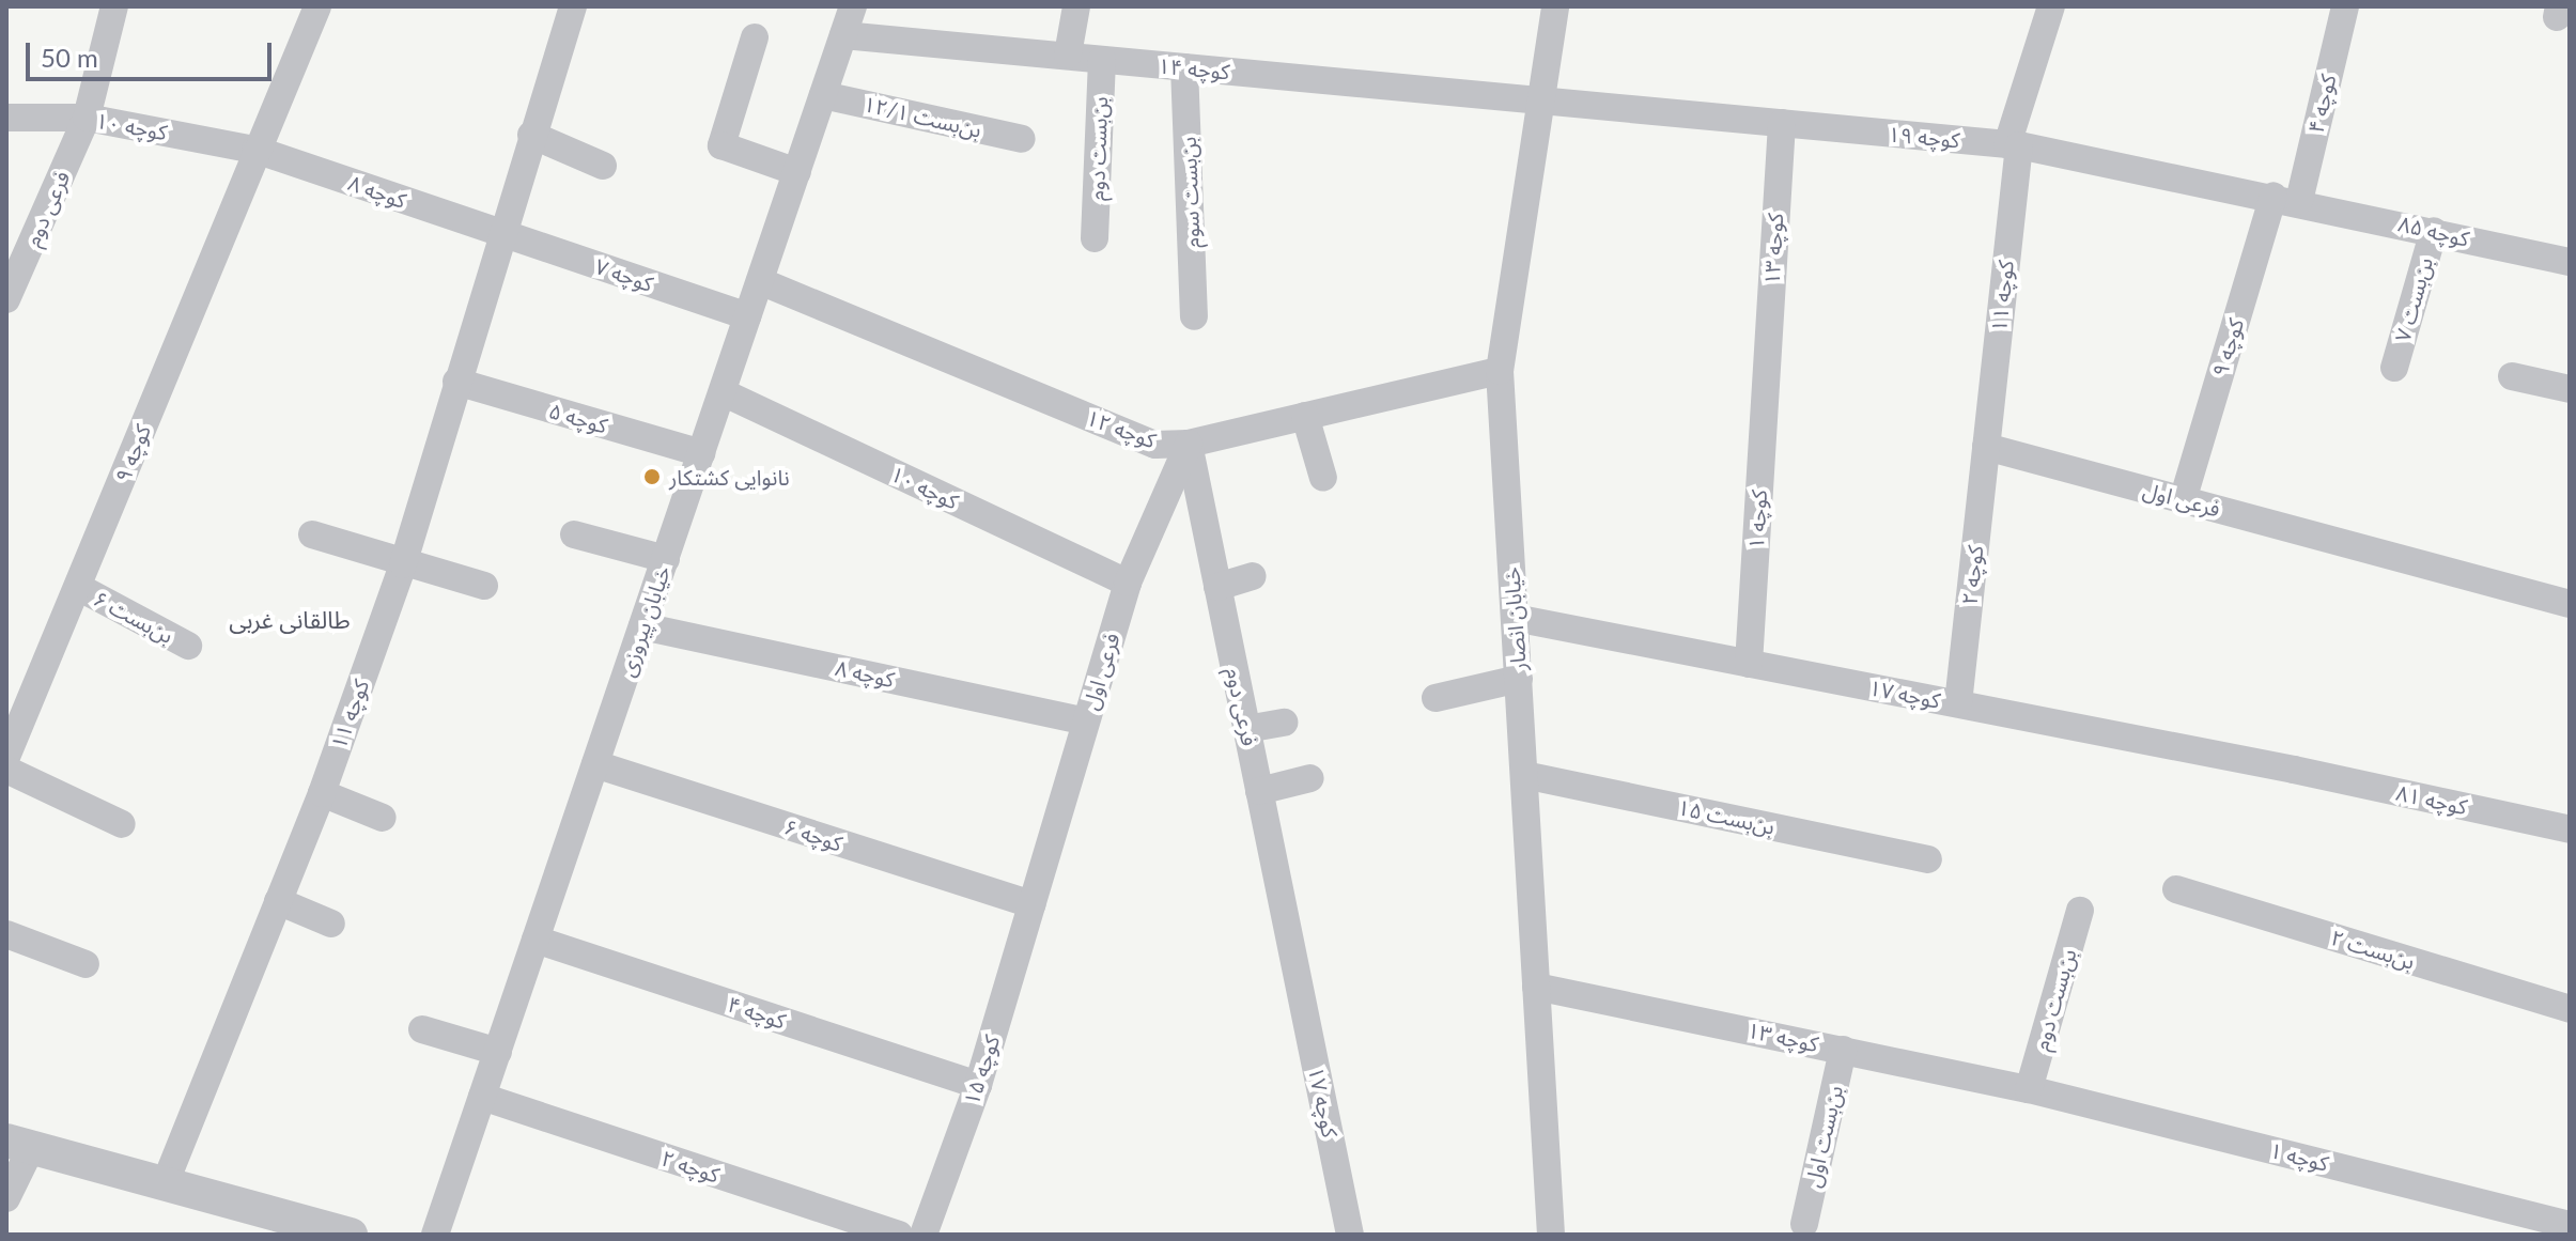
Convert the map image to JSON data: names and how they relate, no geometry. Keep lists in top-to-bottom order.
{
  "streets": {
    "street": [
      "کوچه ۱۴",
      "کوچه ۴",
      "بن‌بست ۱۲/۱",
      "کوچه ۱۰",
      "کوچه ۱۹",
      "بن‌بست دوم",
      "کوچه ۸",
      "بن‌بست سوم",
      "فرعی دوم",
      "کوچه ۸۵",
      "کوچه ۱۳",
      "کوچه ۷",
      "کوچه ۱۱",
      "بن‌بست ۷",
      "کوچه ۹",
      "کوچه ۵",
      "کوچه ۱۲",
      "فرعی اول",
      "کوچه ۱",
      "کوچه ۲",
      "بن‌بست ۶",
      "خیابان انصار",
      "خیابان پیروزی",
      "کوچه ۱۷",
      "کوچه ۸۱",
      "بن‌بست ۱۵",
      "کوچه ۶",
      "بن‌بست ۲",
      "کوچه ۱۵",
      "بن‌بست اول"
    ]
  },
  "crossings": [
    ["کوچه ۱۴", "کوچه ۱۹"],
    ["کوچه ۱۴", "بن‌بست دوم"],
    ["کوچه ۱۴", "بن‌بست سوم"],
    ["کوچه ۱۴", "خیابان انصار"],
    ["کوچه ۱۴", "خیابان پیروزی"],
    ["کوچه ۴", "کوچه ۱۹"],
    ["کوچه ۴", "کوچه ۸۵"],
    ["کوچه ۴", "کوچه ۹"],
    ["کوچه ۴", "خیابان پیروزی"],
    ["کوچه ۴", "کوچه ۱۵"],
    ["بن‌بست ۱۲/۱", "خیابان پیروزی"],
    ["کوچه ۱۰", "کوچه ۸"],
    ["کوچه ۱۰", "فرعی دوم"],
    ["کوچه ۱۰", "کوچه ۹"],
    ["کوچه ۱۰", "فرعی اول"],
    ["کوچه ۱۰", "خیابان پیروزی"],
    ["کوچه ۱۹", "کوچه ۸۵"],
    ["کوچه ۱۹", "کوچه ۱۳"],
    ["کوچه ۱۹", "کوچه ۱۱"],
    ["کوچه ۱۹", "کوچه ۹"],
    ["کوچه ۱۹", "خیابان انصار"],
    ["بن‌بست دوم", "کوچه ۱۳"],
    ["بن‌بست دوم", "کوچه ۱"],
    ["کوچه ۸", "کوچه ۷"],
    ["کوچه ۸", "کوچه ۱۱"],
    ["کوچه ۸", "کوچه ۹"],
    ["کوچه ۸", "فرعی اول"],
    ["کوچه ۸", "خیابان پیروزی"],
    ["فرعی دوم", "کوچه ۱۲"],
    ["فرعی دوم", "فرعی اول"],
    ["فرعی دوم", "کوچه ۱۷"],
    ["کوچه ۸۵", "بن‌بست ۷"],
    ["کوچه ۸۵", "کوچه ۹"],
    ["کوچه ۱۳", "کوچه ۱"],
    ["کوچه ۱۳", "خیابان انصار"],
    ["کوچه ۱۳", "بن‌بست اول"],
    ["کوچه ۷", "کوچه ۱۱"],
    ["کوچه ۷", "خیابان پیروزی"],
    ["کوچه ۱۱", "کوچه ۵"],
    ["کوچه ۱۱", "فرعی اول"],
    ["کوچه ۱۱", "کوچه ۲"],
    ["کوچه ۹", "فرعی اول"],
    ["کوچه ۹", "بن‌بست ۶"],
    ["کوچه ۵", "خیابان پیروزی"],
    ["کوچه ۱۲", "فرعی اول"],
    ["کوچه ۱۲", "خیابان انصار"],
    ["کوچه ۱۲", "خیابان پیروزی"],
    ["فرعی اول", "کوچه ۲"],
    ["فرعی اول", "کوچه ۶"],
    ["فرعی اول", "کوچه ۱۵"],
    ["کوچه ۱", "کوچه ۱۷"],
    ["کوچه ۲", "خیابان پیروزی"],
    ["کوچه ۲", "کوچه ۱۷"],
    ["کوچه ۲", "کوچه ۱۵"],
    ["خیابان انصار", "کوچه ۱۷"],
    ["خیابان انصار", "بن‌بست ۱۵"],
    ["خیابان پیروزی", "کوچه ۶"],
    ["کوچه ۱۷", "کوچه ۸۱"],
    ["کوچه ۶", "کوچه ۱۵"]
  ],
  "districts": ["طالقانی غربی"],
  "places": ["نانوایی کشتکار"],
  "scale_bar": "50 m"
}
